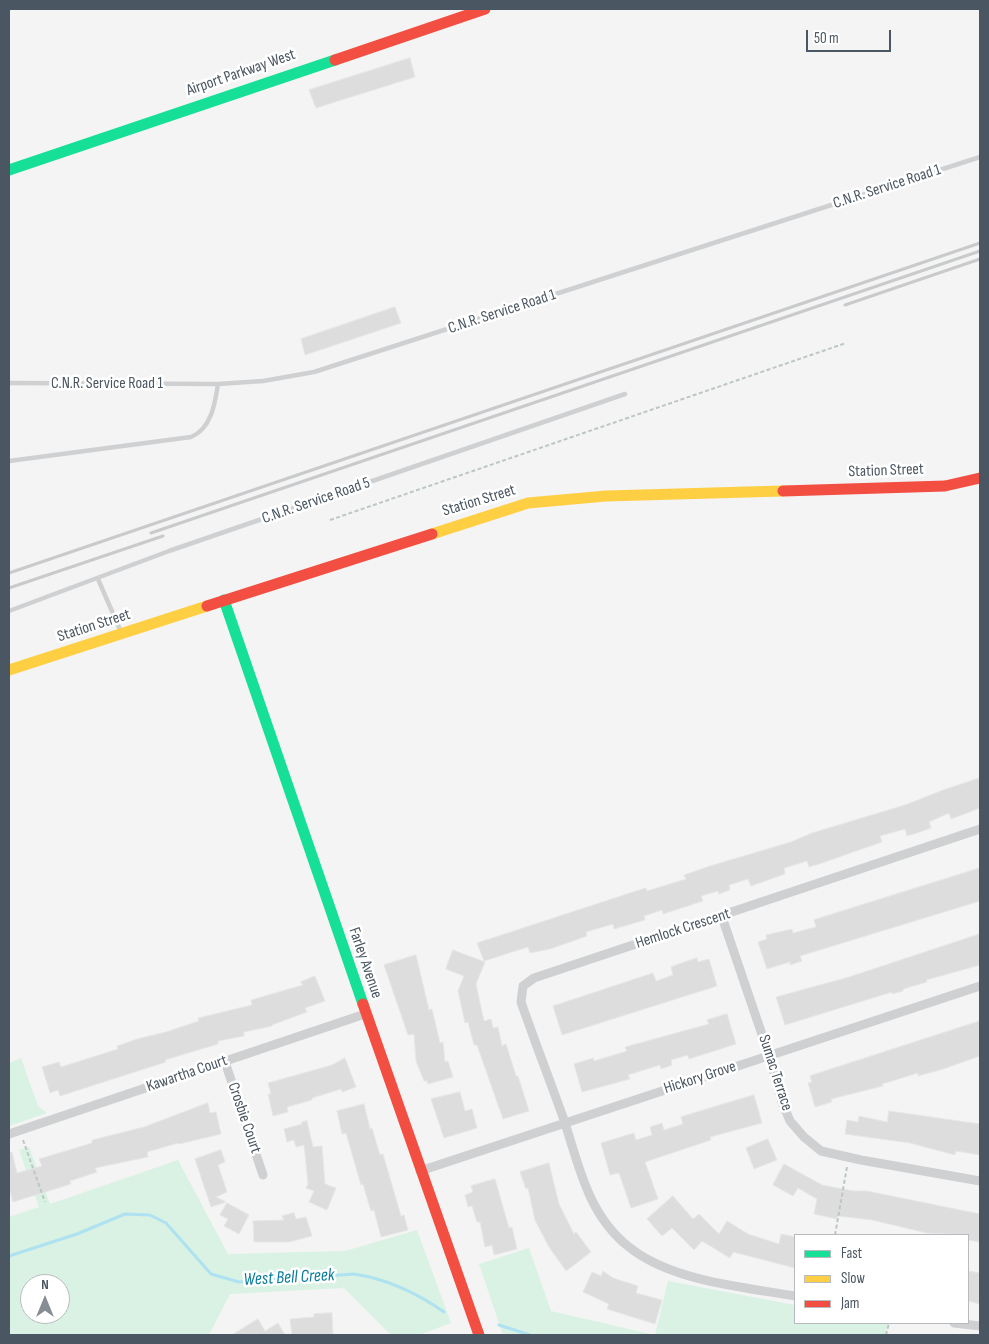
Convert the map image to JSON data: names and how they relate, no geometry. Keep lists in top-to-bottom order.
{
  "streets": {
    "street": [
      "Airport Parkway West",
      "Station Street",
      "Hemlock Crescent",
      "Farley Avenue",
      "Sumac Terrace",
      "Kawartha Court",
      "Hickory Grove",
      "Crosbie Court"
    ],
    "lane": ["C.N.R. Service Road 1", "C.N.R. Service Road 5"]
  },
  "crossings": [
    ["Station Street", "Farley Avenue"],
    ["Hemlock Crescent", "Sumac Terrace"],
    ["Hemlock Crescent", "Hickory Grove"],
    ["Farley Avenue", "Kawartha Court"],
    ["Farley Avenue", "Hickory Grove"],
    ["Sumac Terrace", "Hickory Grove"],
    ["Kawartha Court", "Crosbie Court"]
  ],
  "water": ["West Bell Creek"],
  "legend": ["Fast", "Slow", "Jam"],
  "scale_bar": "50 m",
  "north": "top"
}
